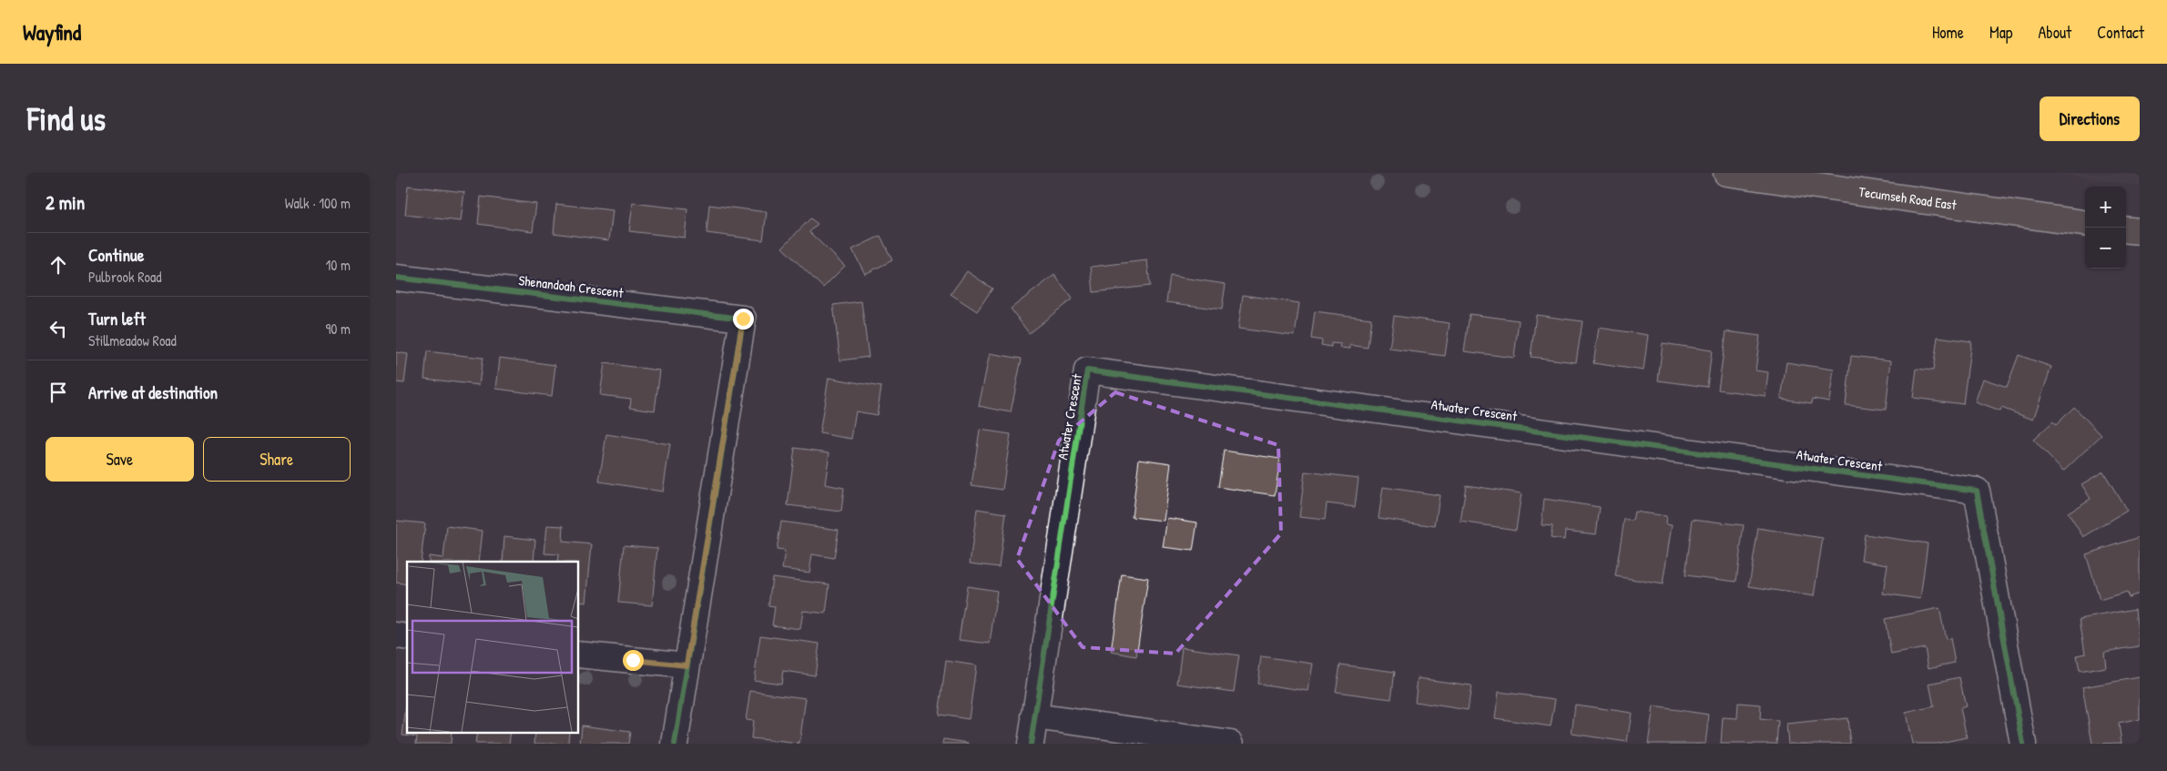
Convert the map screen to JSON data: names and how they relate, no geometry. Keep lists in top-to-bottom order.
{
  "streets": {
    "main road": ["Tecumseh Road East"],
    "street": ["Shenandoah Crescent", "Atwater Crescent"]
  },
  "page": {
    "header": "Wayfind",
    "nav": [
      "Home",
      "Map",
      "About",
      "Contact"
    ],
    "buttons": [
      "Directions",
      ["Save", "Share"]
    ],
    "title": "Find us",
    "heading": ["2 min", "Walk · 100 m"],
    "map_buttons": ["+", "−"],
    "list": [
      ["Continue", "Pulbrook Road", "10 m"],
      ["Turn left", "Stillmeadow Road", "90 m"],
      "Arrive at destination"
    ]
  }
}
